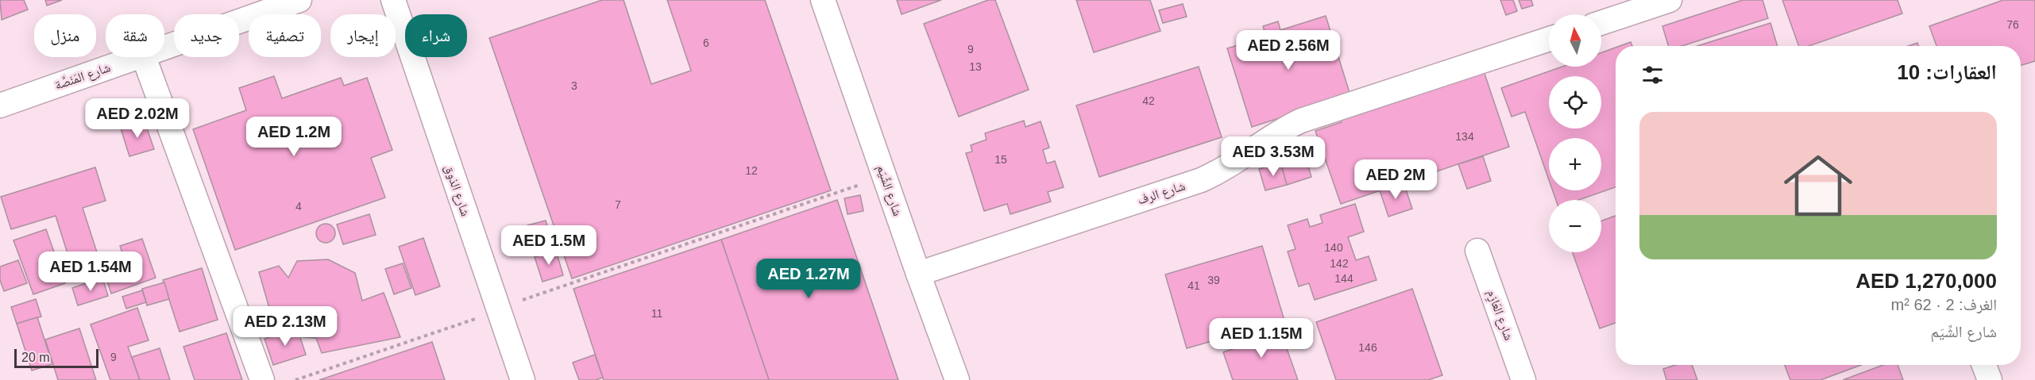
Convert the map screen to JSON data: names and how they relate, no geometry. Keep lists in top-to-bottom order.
{
  "streets": {
    "street": [
      "شارع المَنَصَّة",
      "شارع الذوق",
      "شارع الشِّيَم",
      "شارع الرف",
      "شارع العَازِم"
    ]
  },
  "crossings": [
    ["شارع الشِّيَم", "شارع الرف"]
  ],
  "house_numbers": [
    "76",
    "6",
    "9",
    "13",
    "3",
    "42",
    "134",
    "15",
    "12",
    "7",
    "4",
    "140",
    "142",
    "144",
    "39",
    "41",
    "11",
    "146",
    "9"
  ],
  "scale_bar": "20 m",
  "north": "top",
  "page": {
    "map_buttons": ["+", "−"],
    "chip": [
      "شراء",
      "إيجار",
      "تصفية",
      "جديد",
      "شقة",
      "منزل"
    ],
    "price": [
      "AED 2.56M",
      "AED 2.02M",
      "AED 1.2M",
      "AED 3.53M",
      "AED 2M",
      "AED 1.5M",
      "AED 1.54M",
      "AED 1.27M",
      "AED 2.13M",
      "AED 1.15M"
    ],
    "heading": "العقارات: 10",
    "list": [
      {
        "name": "AED 1,270,000",
        "note": "الغرف: 2 · 62 m² · شارع الشِّيَم"
      }
    ],
    "scale": "20 m"
  }
}
